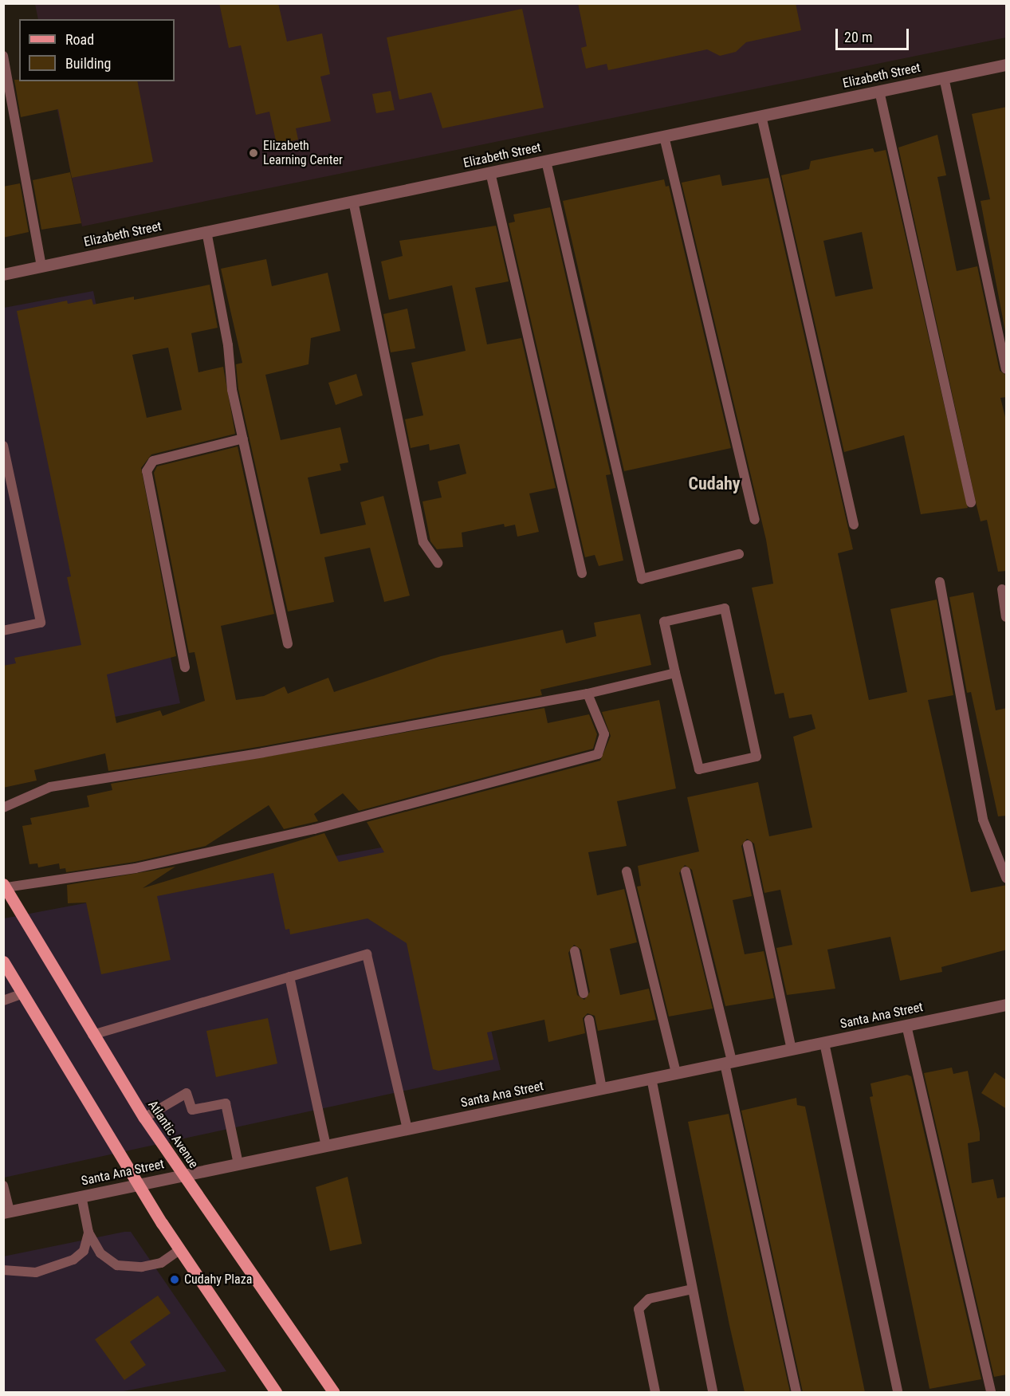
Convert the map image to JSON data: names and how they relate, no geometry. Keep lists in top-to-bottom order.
{
  "streets": {
    "main road": ["Atlantic Avenue"],
    "street": ["Elizabeth Street", "Santa Ana Street"]
  },
  "crossings": [
    ["Santa Ana Street", "Atlantic Avenue"]
  ],
  "districts": ["Cudahy"],
  "places": ["Elizabeth Learning Center", "Cudahy Plaza"],
  "legend": ["Road", "Building"],
  "scale_bar": "20 m"
}
